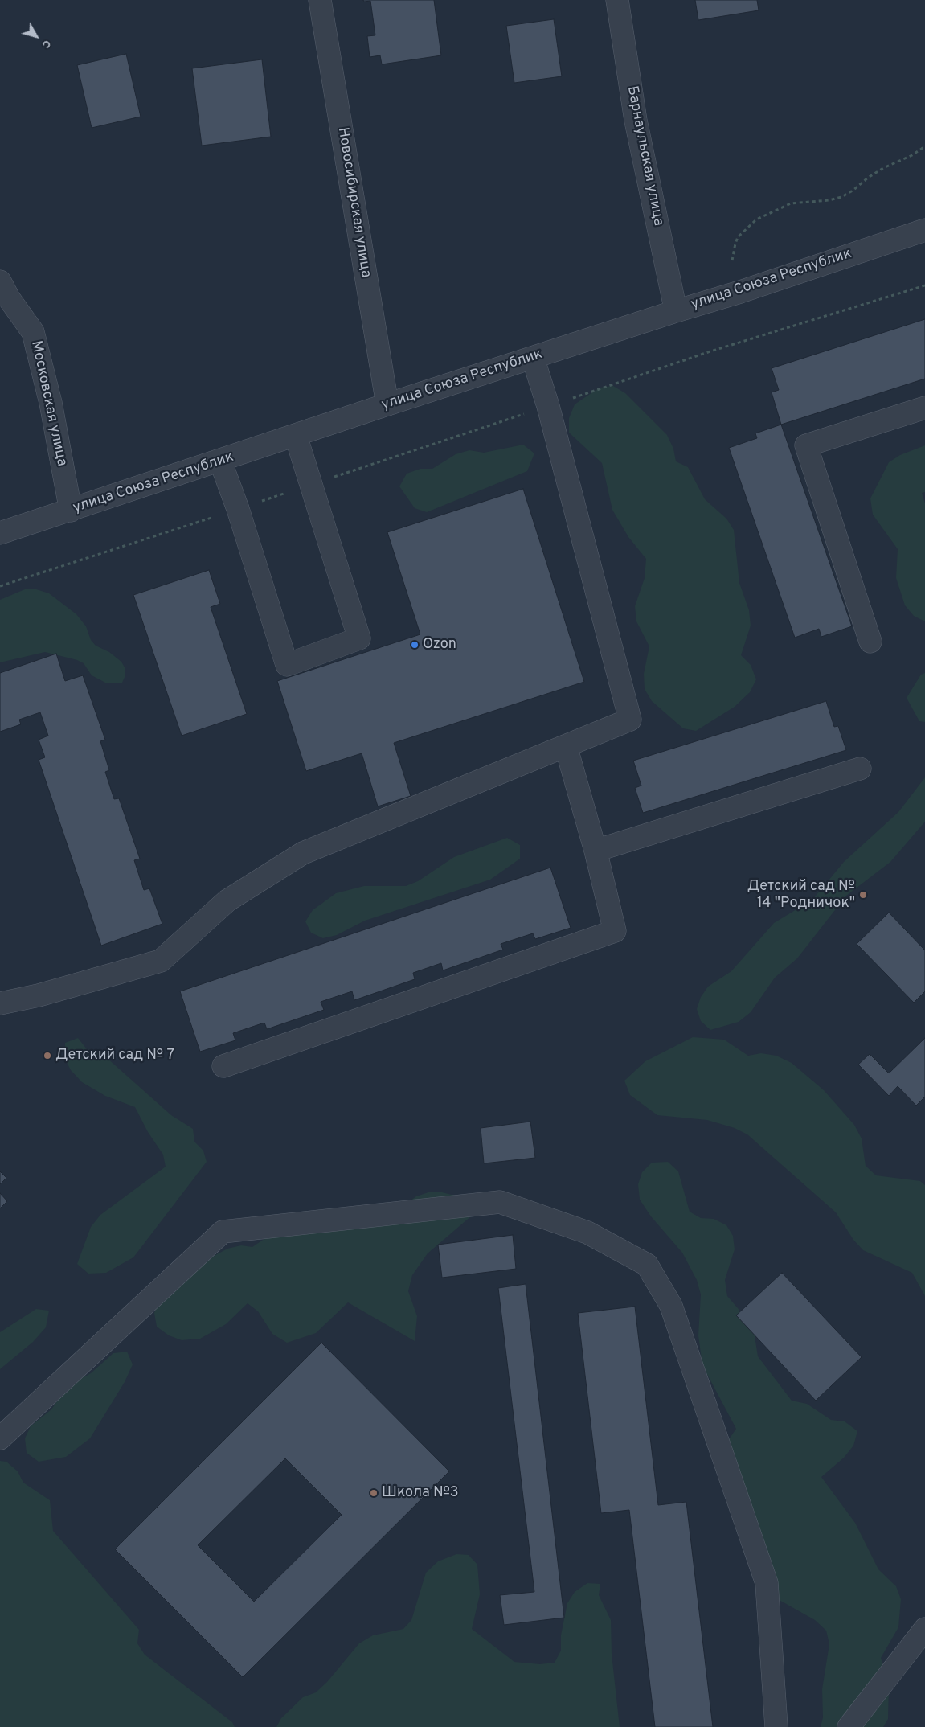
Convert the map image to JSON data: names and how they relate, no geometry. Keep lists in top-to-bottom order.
{
  "streets": {
    "street": [
      "Барнаульская улица",
      "Новосибирская улица",
      "улица Союза Республик",
      "Московская улица"
    ]
  },
  "crossings": [
    ["Барнаульская улица", "улица Союза Республик"],
    ["Новосибирская улица", "улица Союза Республик"],
    ["улица Союза Республик", "Московская улица"]
  ],
  "places": [
    "Ozon",
    "Детский сад № 14 \"Родничок\"",
    "Детский сад № 7",
    "Школа №3"
  ],
  "north": "bottom right"
}
